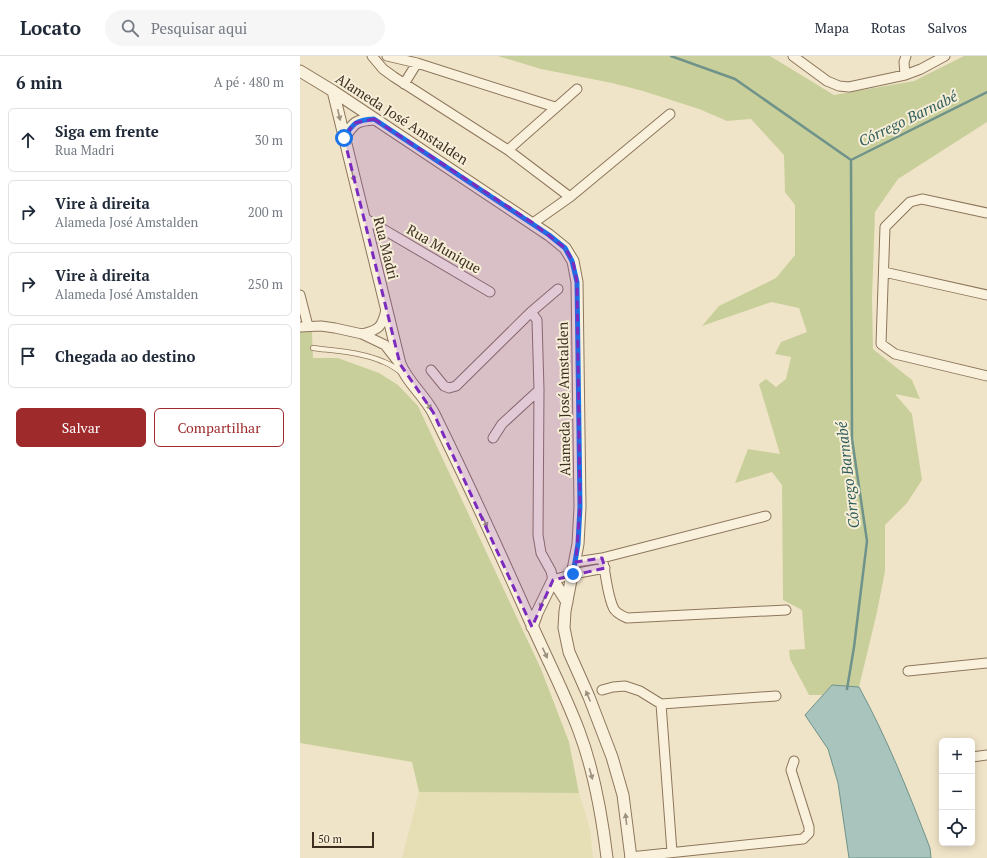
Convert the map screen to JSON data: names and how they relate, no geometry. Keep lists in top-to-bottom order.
{
  "streets": {
    "street": ["Alameda José Amstalden", "Rua Madri", "Rua Munique"]
  },
  "crossings": [
    ["Alameda José Amstalden", "Rua Madri"],
    ["Rua Madri", "Rua Munique"]
  ],
  "one_way": ["Rua Madri"],
  "water": ["Córrego Barnabé"],
  "scale_bar": "50 m",
  "page": {
    "header": "Locato",
    "search": "Pesquisar aqui",
    "nav": ["Mapa", "Rotas", "Salvos"],
    "heading": ["6 min", "A pé · 480 m"],
    "list": [
      ["Siga em frente", "Rua Madri", "30 m"],
      ["Vire à direita", "Alameda José Amstalden", "200 m"],
      ["Vire à direita", "Alameda José Amstalden", "250 m"],
      "Chegada ao destino"
    ],
    "buttons": ["Salvar", "Compartilhar"],
    "map_buttons": ["+", "−"],
    "scale": "50 m"
  }
}
